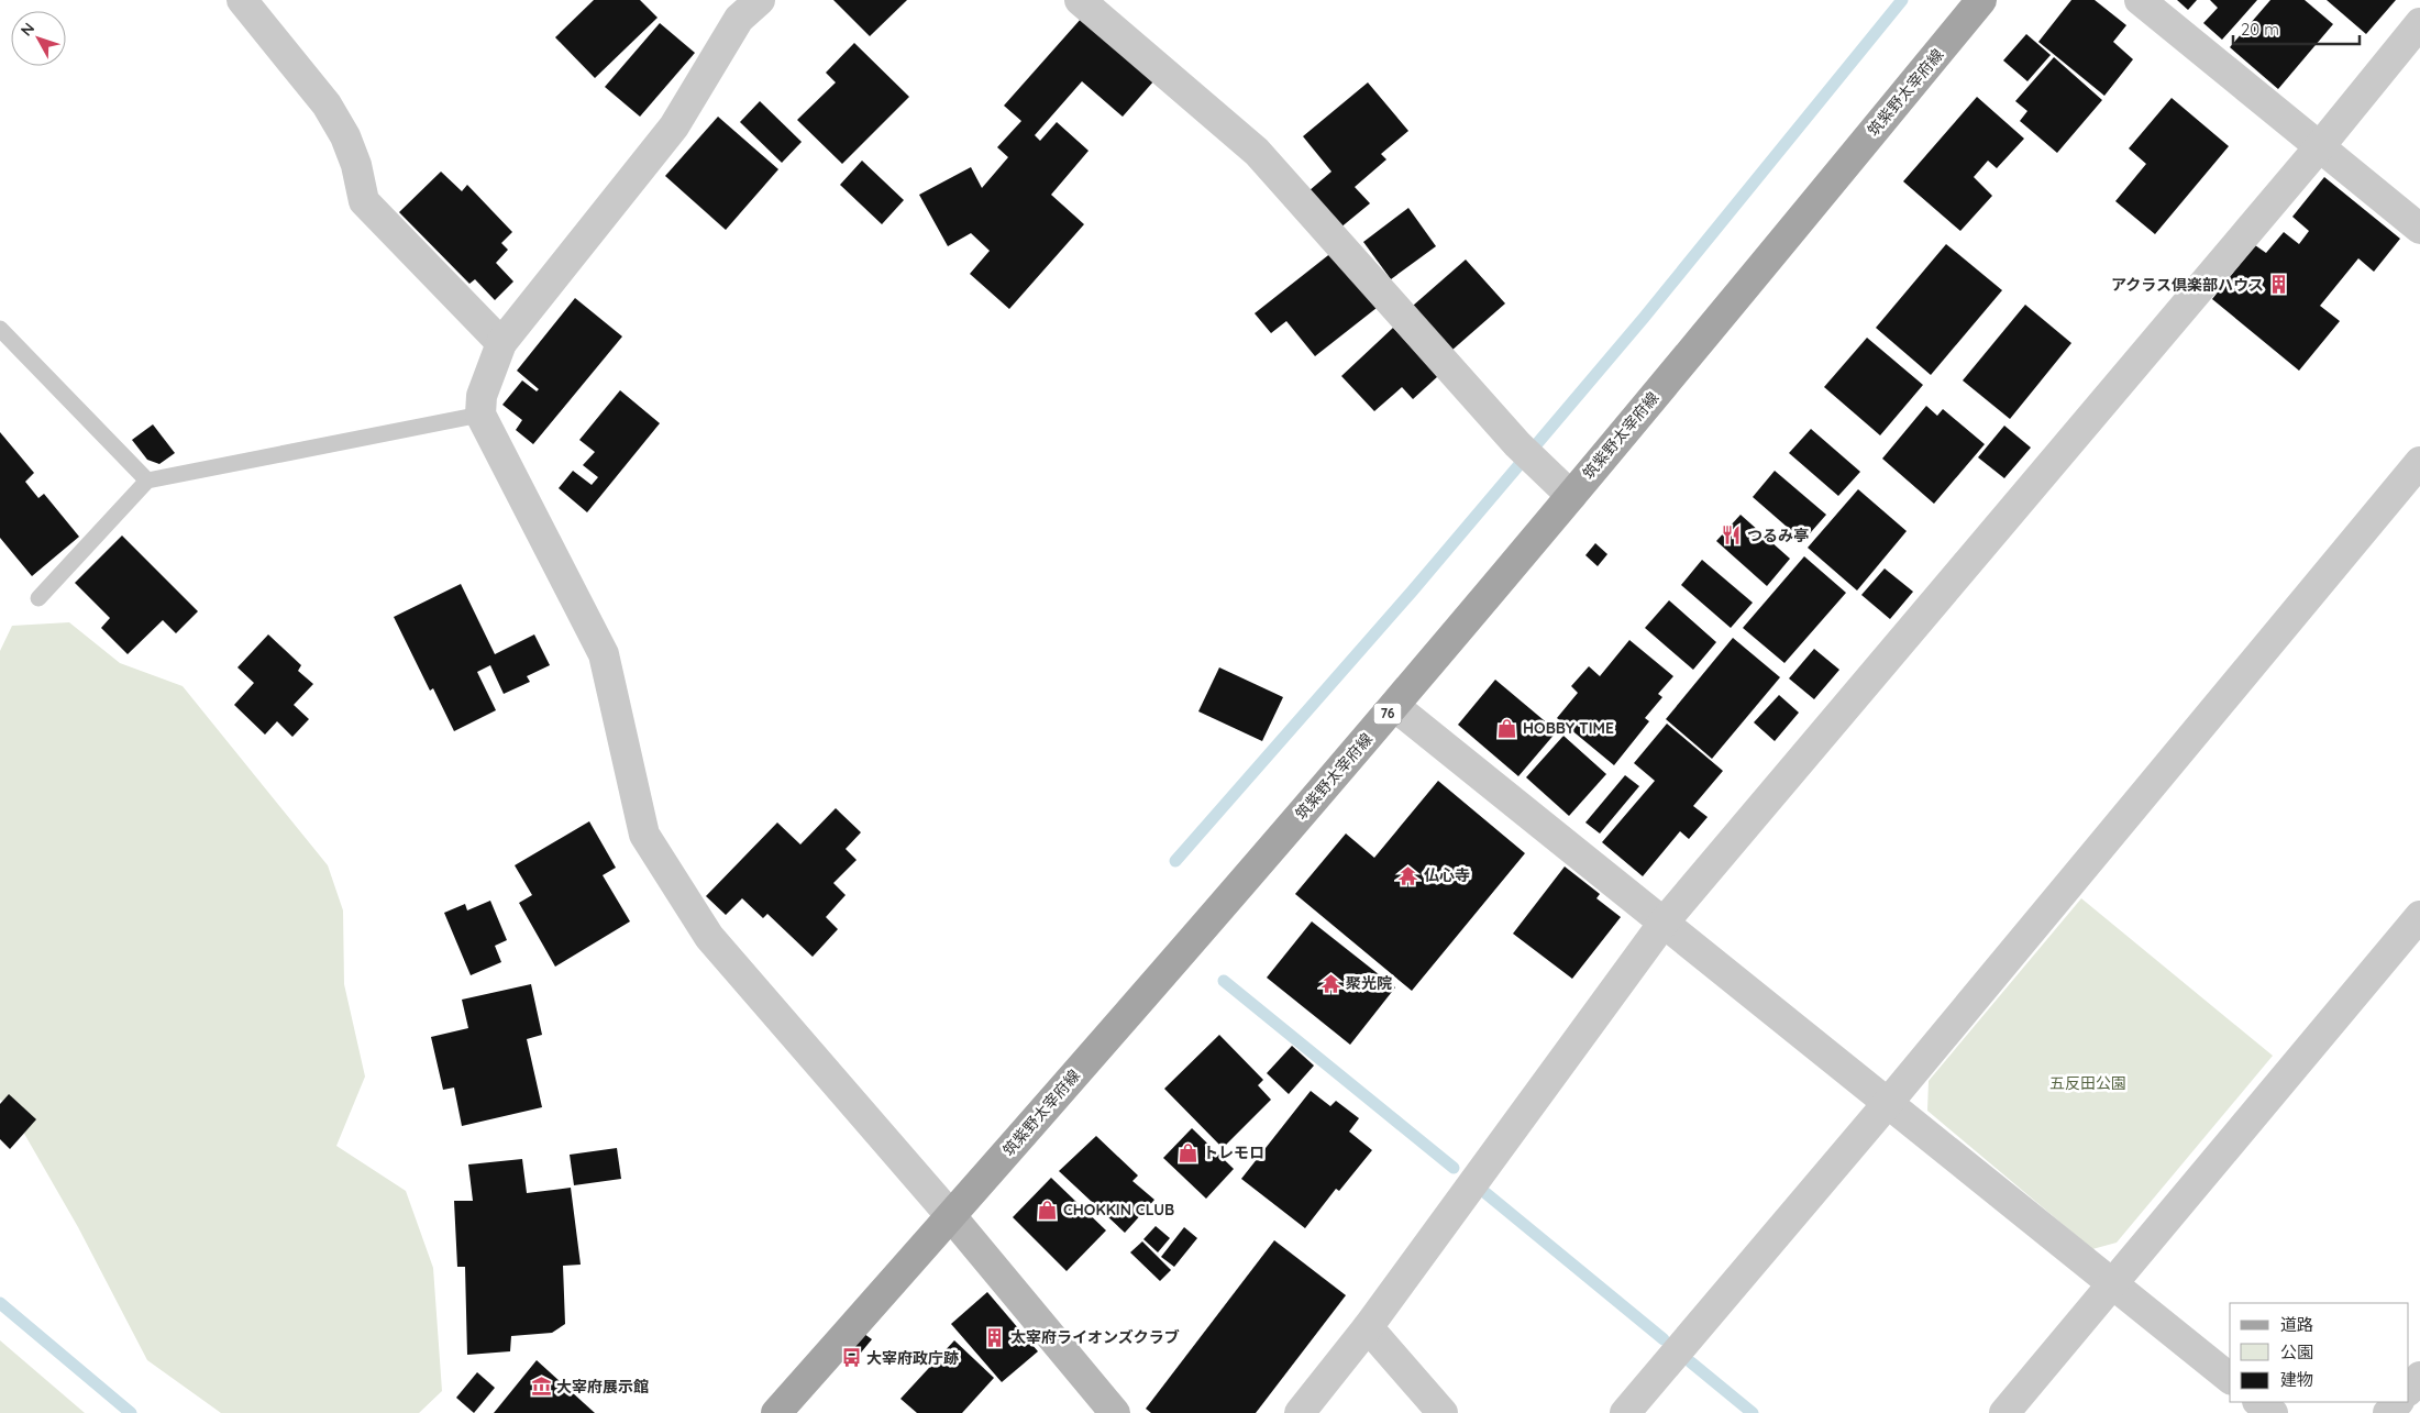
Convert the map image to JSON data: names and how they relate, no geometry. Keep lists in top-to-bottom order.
{
  "streets": {
    "main road": ["筑紫野太宰府線", "76"]
  },
  "parks": ["五反田公園"],
  "places": {
    "building": ["アクラス倶楽部ハウス", "太宰府ライオンズクラブ"],
    "restaurant": ["つるみ亭"],
    "shop": ["HOBBY TIME", "トレモロ", "CHOKKIN CLUB"],
    "temple": ["仏心寺", "聚光院"],
    "bus stop": ["大宰府政庁跡"],
    "museum": ["大宰府展示館"]
  },
  "legend": ["道路", "公園", "建物"],
  "scale_bar": "20 m",
  "north": "top left"
}
